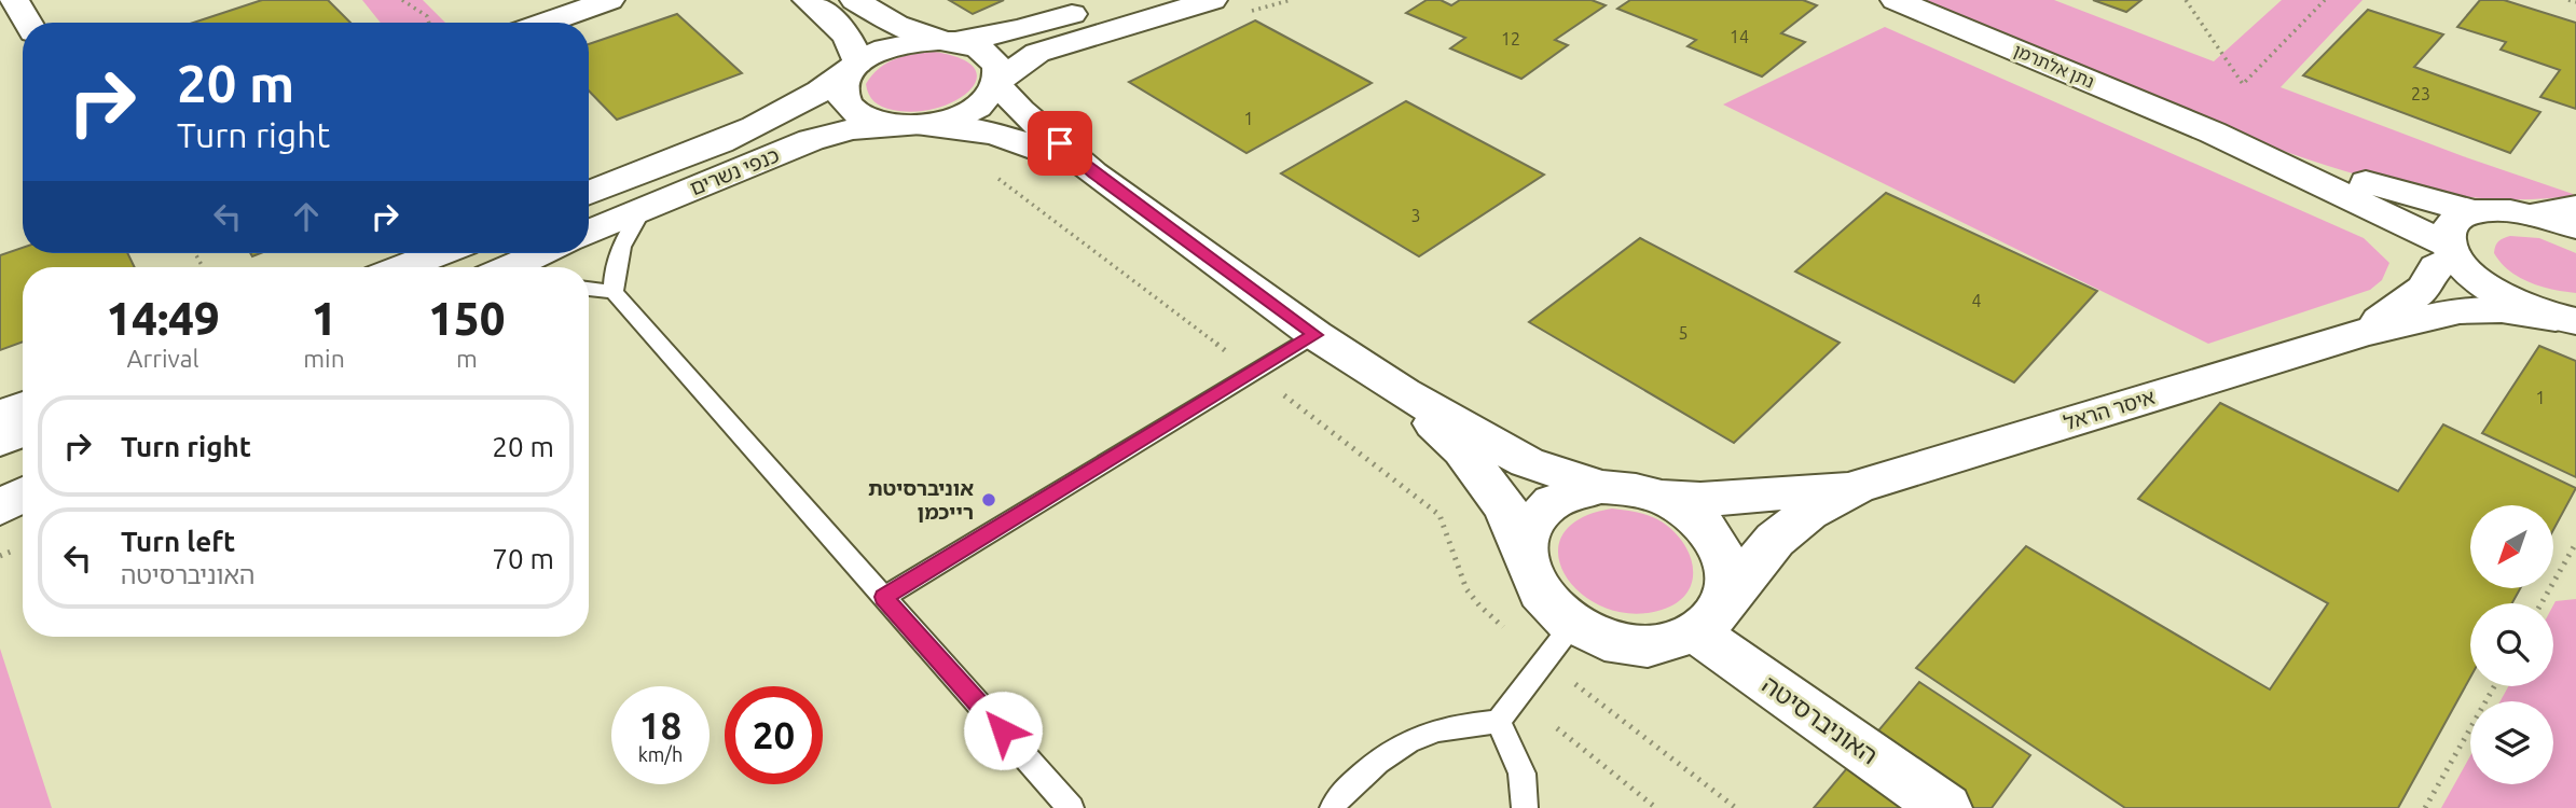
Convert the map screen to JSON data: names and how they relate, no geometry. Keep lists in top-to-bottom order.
{
  "streets": {
    "street": [
      "נתן אלתרמן",
      "כנפי נשרים",
      "איסר הראל",
      "האוניברסיטה"
    ]
  },
  "crossings": [
    ["נתן אלתרמן", "איסר הראל"],
    ["איסר הראל", "האוניברסיטה"]
  ],
  "places": ["אוניברסיטת רייכמן"],
  "house_numbers": [
    "14",
    "12",
    "23",
    "1",
    "3",
    "4",
    "5",
    "1"
  ],
  "north": "bottom left",
  "page": {
    "turn": ["20 m", "Turn right"],
    "eta": [
      "14:49",
      "Arrival",
      "1",
      "min",
      "150",
      "m"
    ],
    "list": [
      {
        "name": "Turn right",
        "value": "20 m"
      },
      {
        "name": "Turn left",
        "note": "האוניברסיטה",
        "value": "70 m"
      }
    ],
    "speed": "18 km/h",
    "limit": "20"
  }
}
